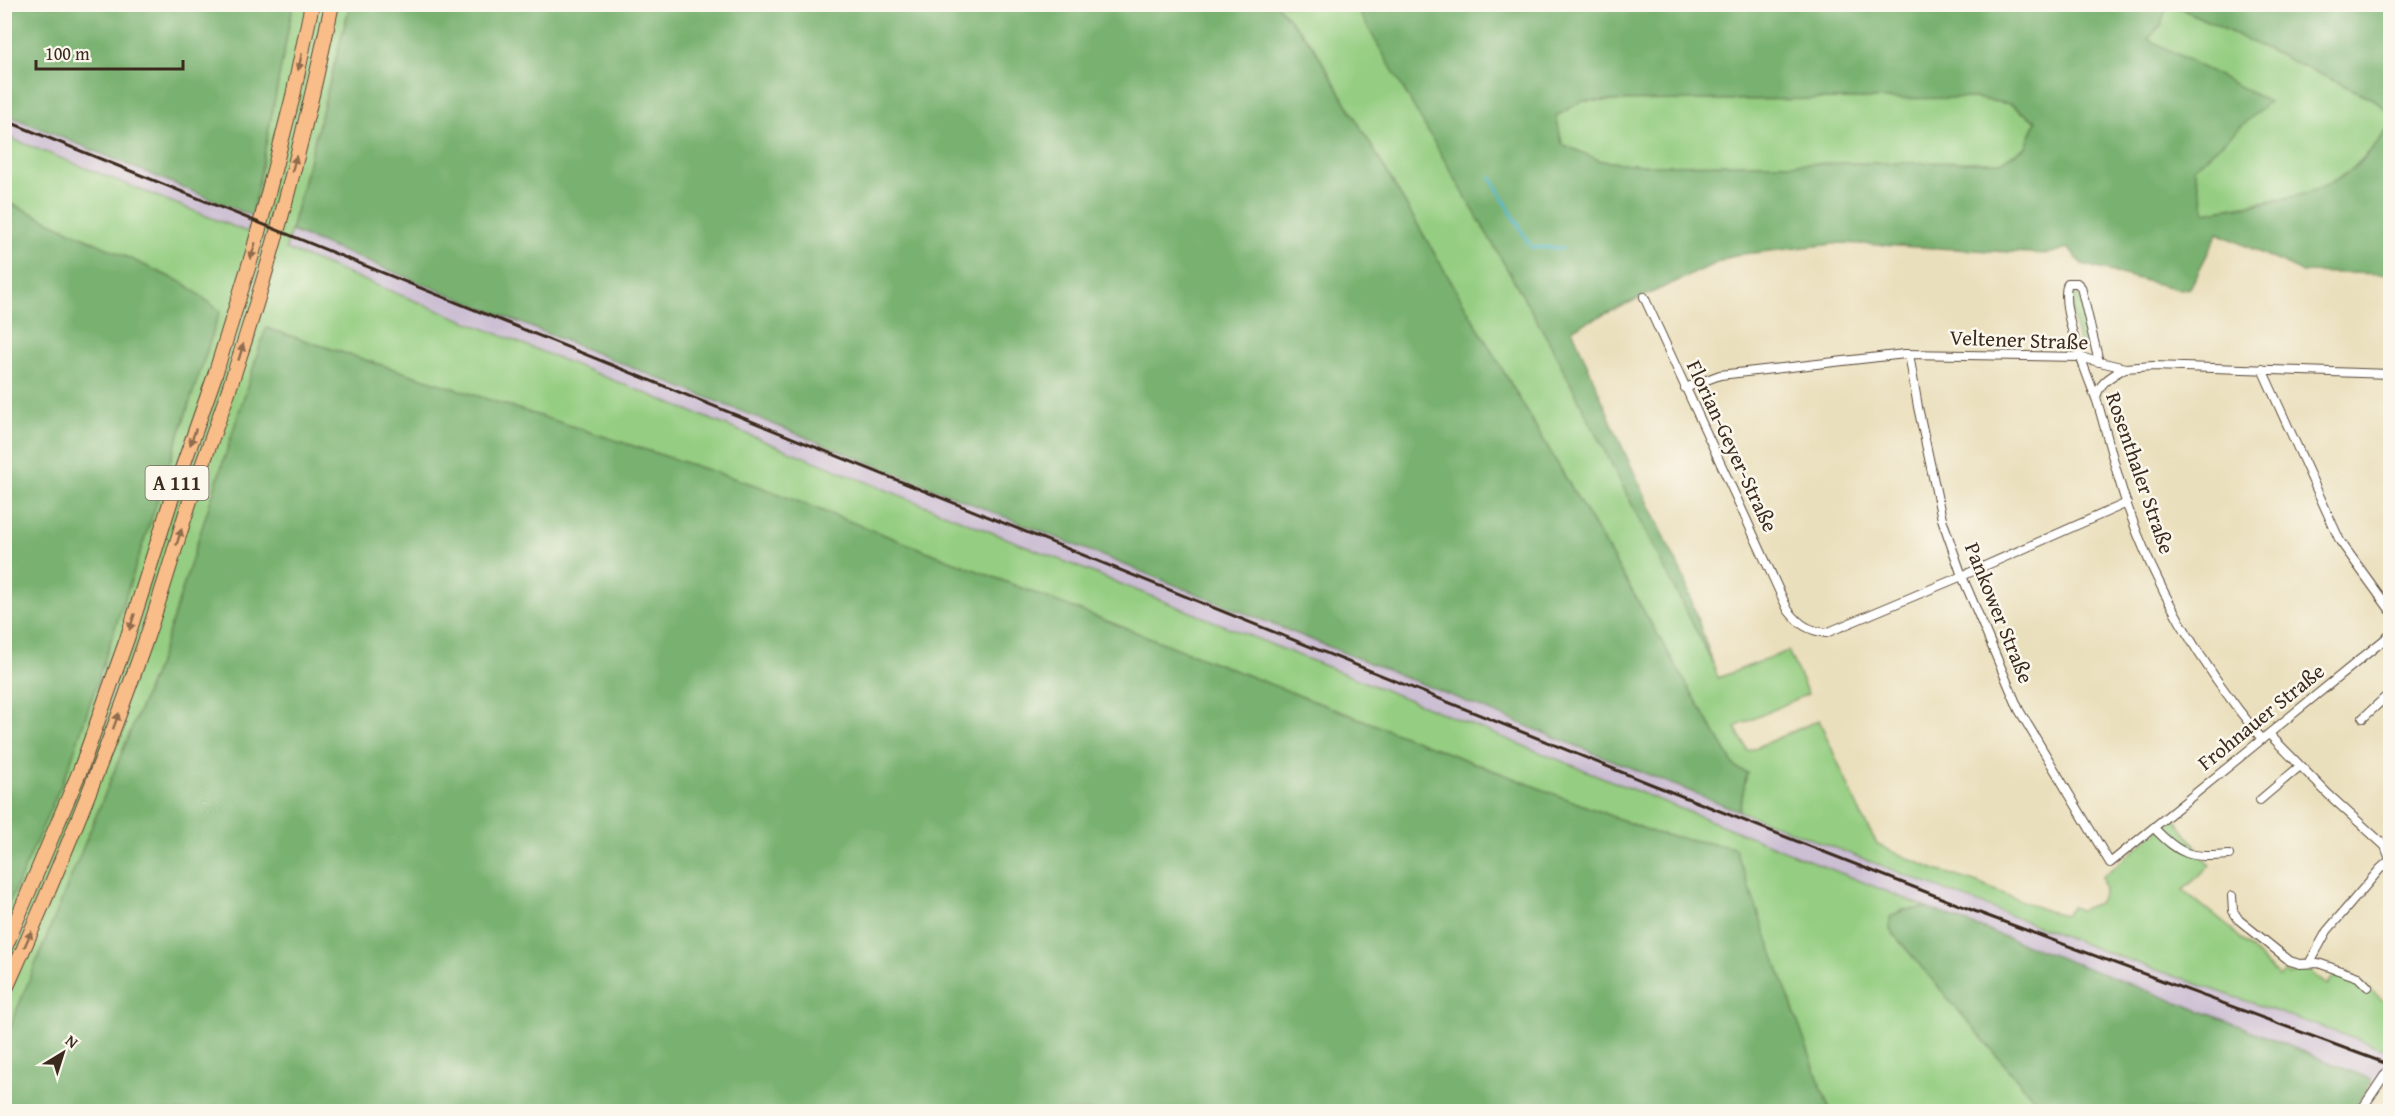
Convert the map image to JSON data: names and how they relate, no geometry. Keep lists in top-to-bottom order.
{
  "streets": {
    "highway": ["A 111"],
    "street": [
      "Veltener Straße",
      "Florian-Geyer-Straße",
      "Rosenthaler Straße",
      "Pankower Straße",
      "Frohnauer Straße"
    ]
  },
  "crossings": [
    ["Veltener Straße", "Florian-Geyer-Straße"],
    ["Veltener Straße", "Rosenthaler Straße"],
    ["Veltener Straße", "Pankower Straße"],
    ["Florian-Geyer-Straße", "Pankower Straße"],
    ["Rosenthaler Straße", "Frohnauer Straße"],
    ["Pankower Straße", "Frohnauer Straße"]
  ],
  "scale_bar": "100 m",
  "north": "top right"
}
